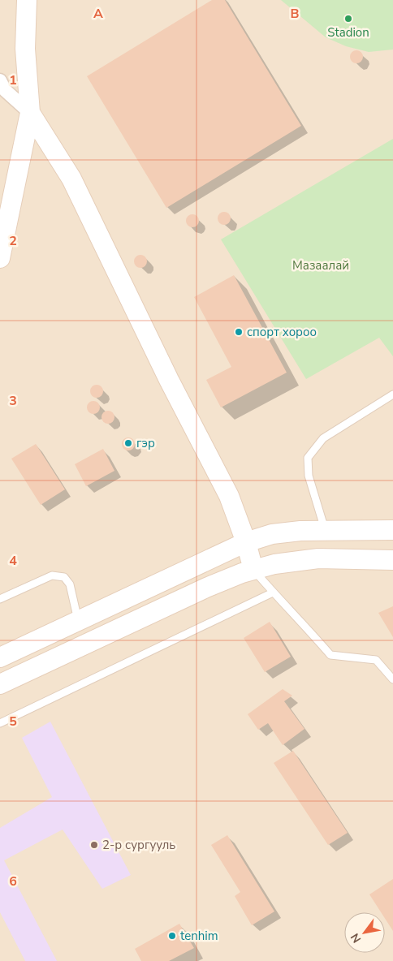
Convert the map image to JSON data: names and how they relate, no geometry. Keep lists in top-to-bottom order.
{
  "parks": ["Мазаалай"],
  "places": [
    "Stadion",
    "спорт хороо",
    "гэр",
    "2-р сургууль",
    "tenhim"
  ],
  "north": "bottom left",
  "grid": {
    "columns": ["A", "B"],
    "rows": [
      "1",
      "2",
      "3",
      "4",
      "5",
      "6"
    ]
  }
}
